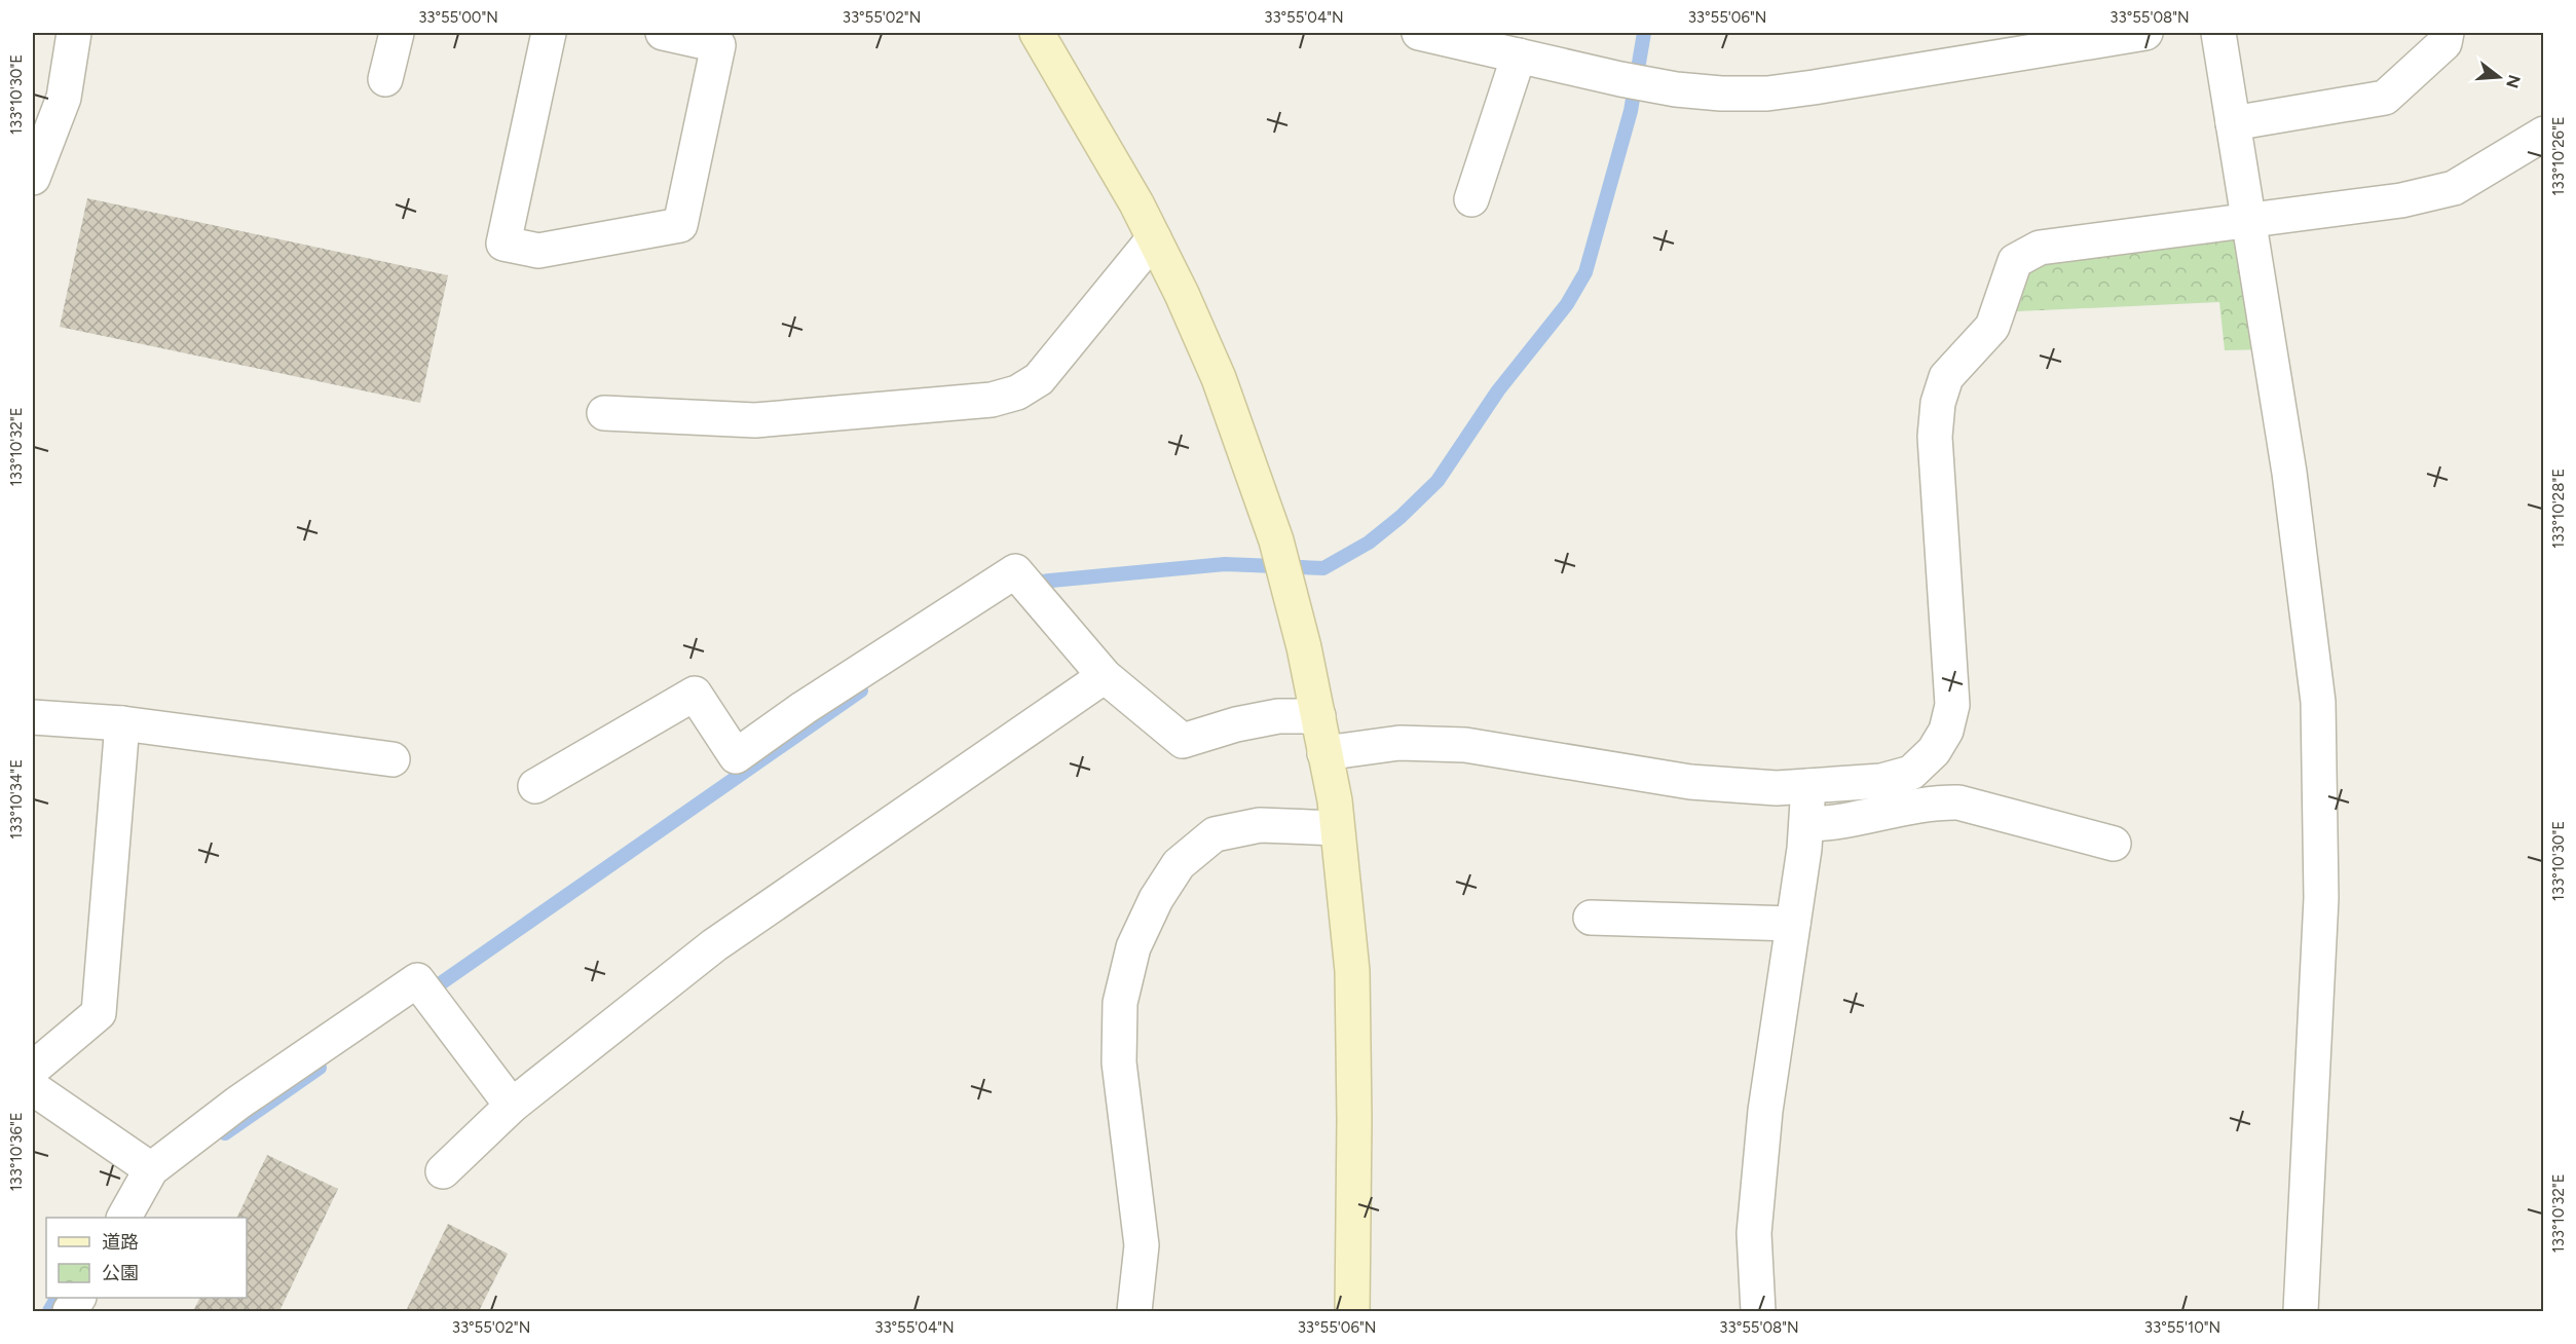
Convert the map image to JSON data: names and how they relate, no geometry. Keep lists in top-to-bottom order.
{
  "legend": ["道路", "公園"],
  "north": "right",
  "coordinates": [
    "33°55'00\"N",
    "33°55'02\"N",
    "33°55'04\"N",
    "33°55'06\"N",
    "33°55'08\"N",
    "133°10'30\"E",
    "133°10'26\"E",
    "133°10'32\"E",
    "133°10'28\"E",
    "133°10'34\"E",
    "133°10'36\"E",
    "33°55'10\"N"
  ]
}
